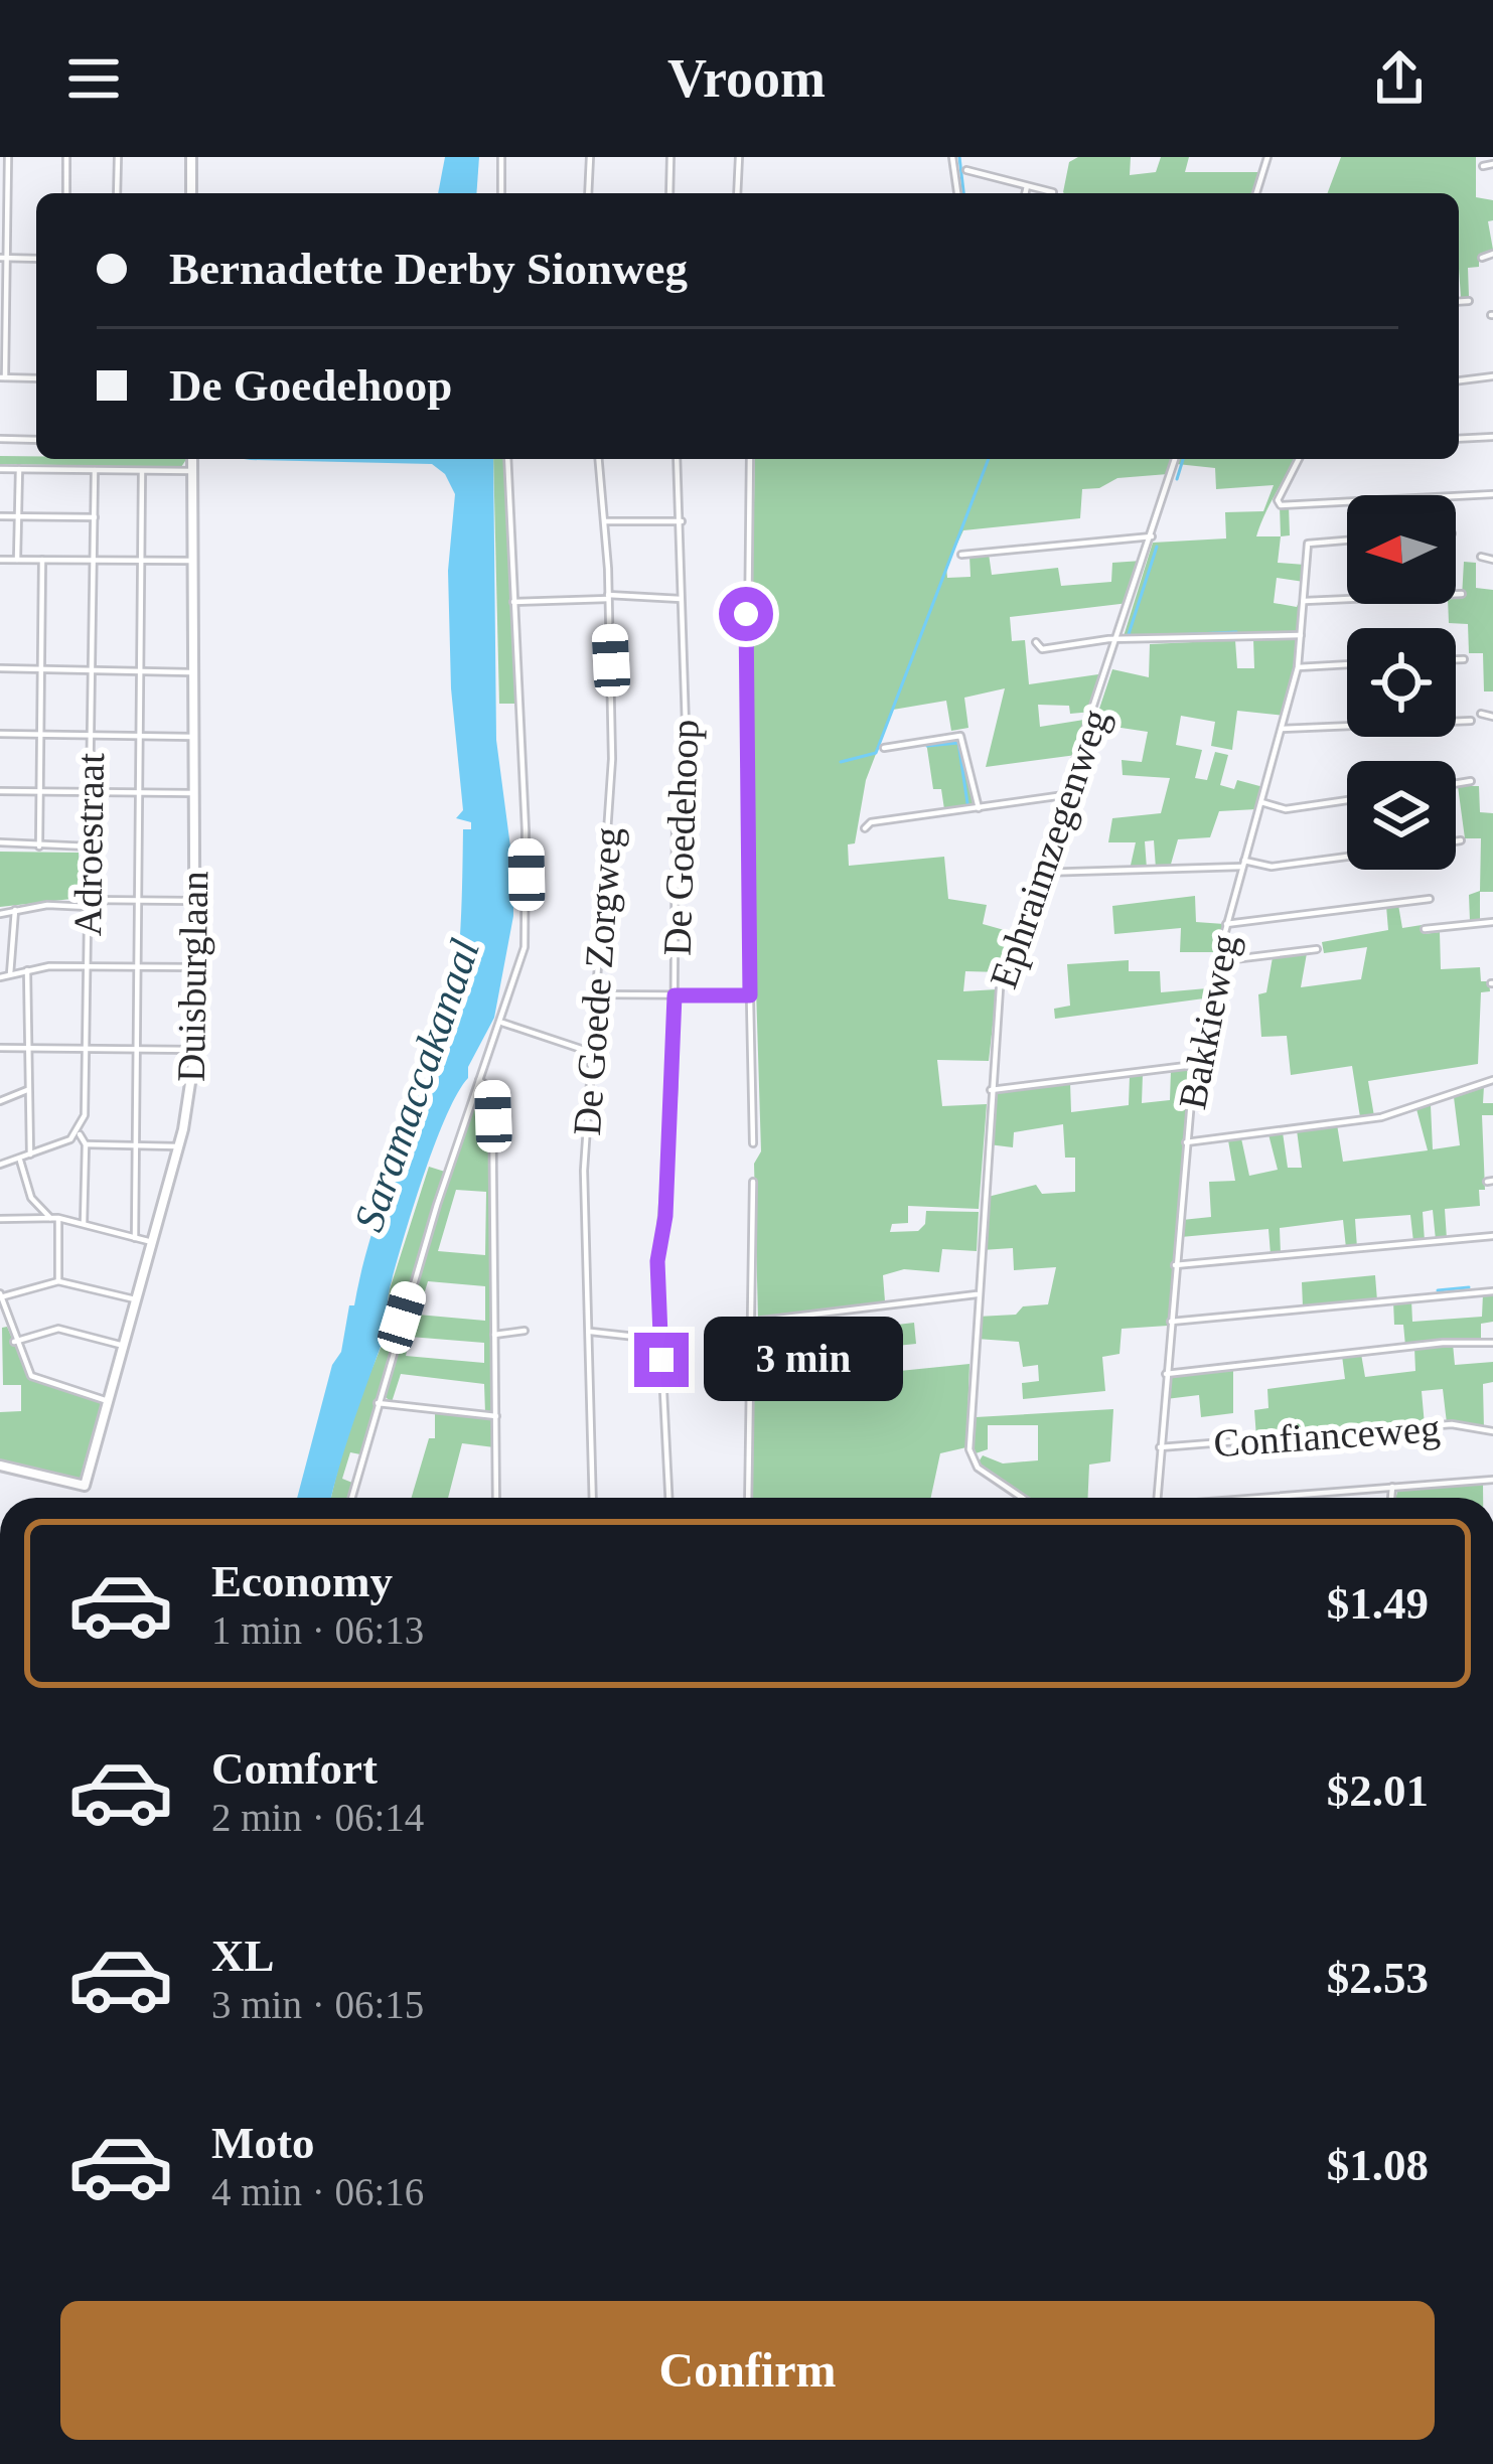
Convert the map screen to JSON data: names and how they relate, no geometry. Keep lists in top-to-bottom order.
{
  "streets": {
    "street": [
      "De Goedehoop",
      "Adroestraat",
      "Ephraimzegenweg",
      "Duisburglaan",
      "De Goede Zorgweg",
      "Bakkieweg",
      "Confianceweg"
    ]
  },
  "crossings": [
    ["Bakkieweg", "Confianceweg"]
  ],
  "water": ["Saramaccakanaal"],
  "north": "left",
  "page": {
    "header": "Vroom",
    "banner": ["Bernadette Derby Sionweg", "De Goedehoop"],
    "bubble": "3 min",
    "list": [
      {
        "name": "Economy",
        "note": "1 min · 06:13",
        "value": "$1.49"
      },
      {
        "name": "Comfort",
        "note": "2 min · 06:14",
        "value": "$2.01"
      },
      {
        "name": "XL",
        "note": "3 min · 06:15",
        "value": "$2.53"
      },
      {
        "name": "Moto",
        "note": "4 min · 06:16",
        "value": "$1.08"
      }
    ],
    "buttons": "Confirm"
  }
}
